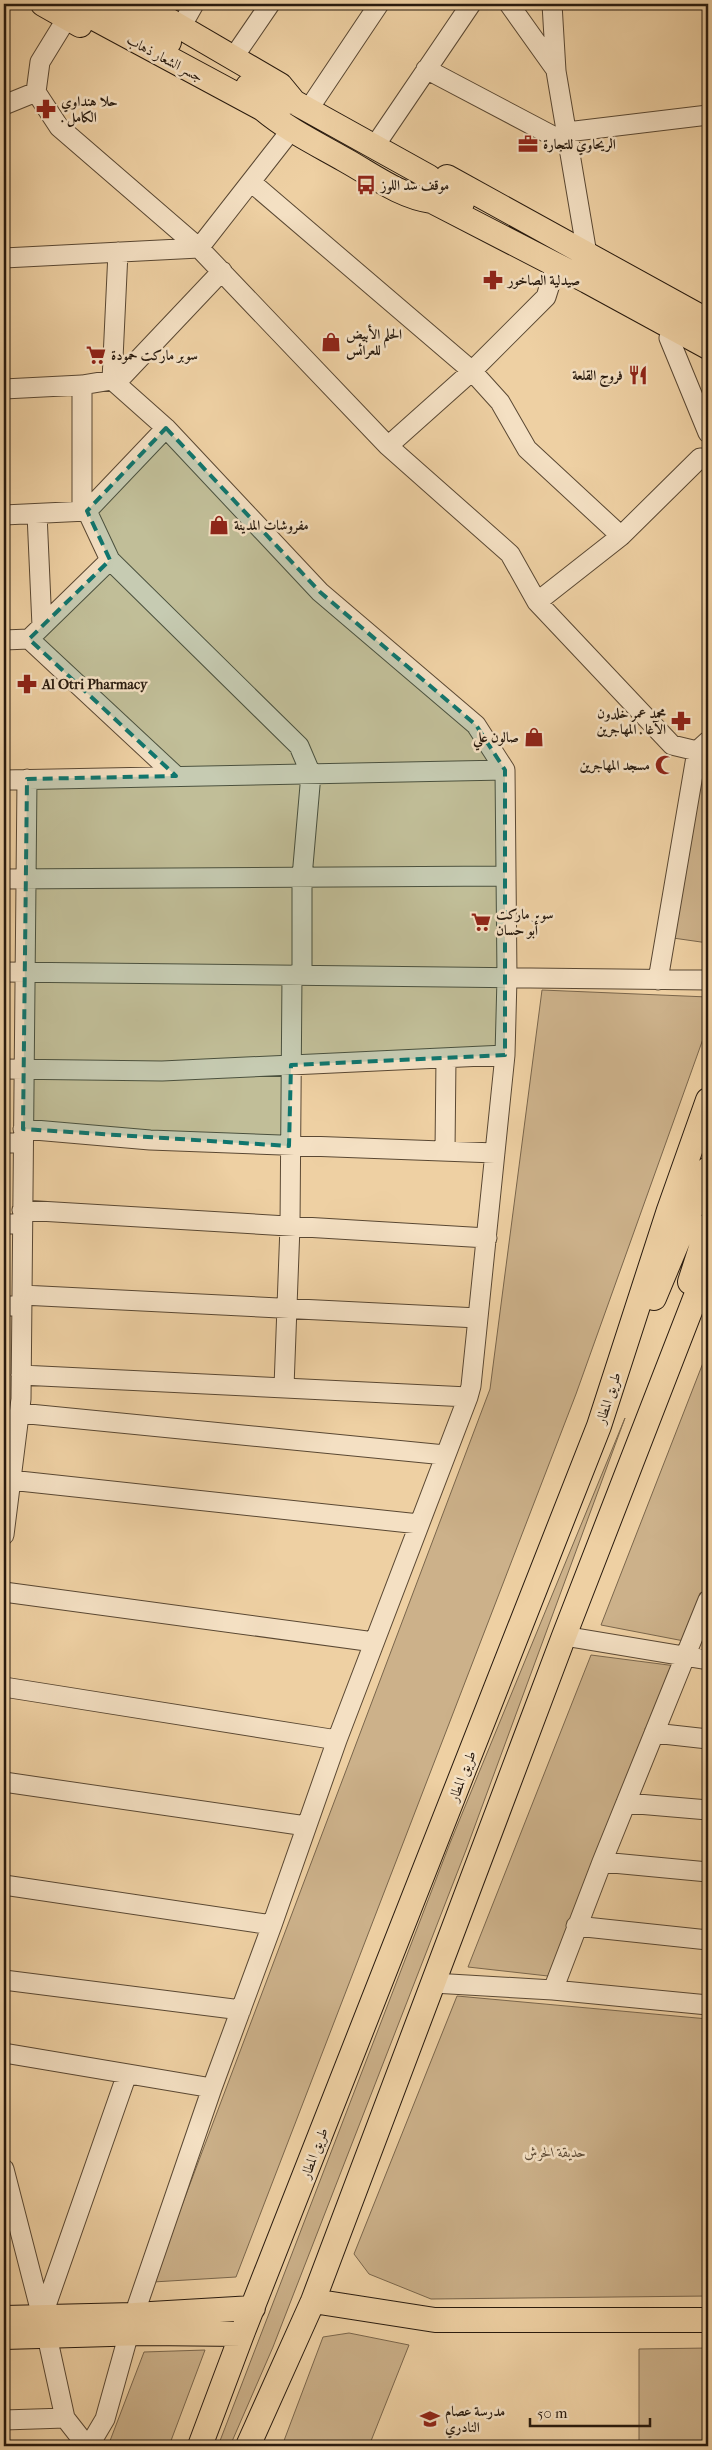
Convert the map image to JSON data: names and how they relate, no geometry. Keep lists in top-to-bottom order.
{
  "streets": {
    "main road": ["جسر الشعار ذهاب", "طريق المطار"]
  },
  "parks": ["حديقة الحرش"],
  "places": {
    "pharmacy": [
      "حلا هنداوي . الكامل",
      "صيدلية الصاخور",
      "Al Otri Pharmacy",
      "محمد عمر خلدون الآغا . المهاجرين"
    ],
    "office": ["الريحاوي للتجارة"],
    "bus stop": ["موقف سد اللوز"],
    "shop": ["الحلم الأبيض للعرائس", "مفروشات المدينة", "صالون علي"],
    "supermarket": ["سوبر ماركت حمودة", "سوبر ماركت أبو حسان"],
    "restaurant": ["فروج القلعة"],
    "mosque": ["مسجد المهاجرين"],
    "school or university": ["مدرسة عصام النادري"]
  },
  "scale_bar": "50 m"
}
